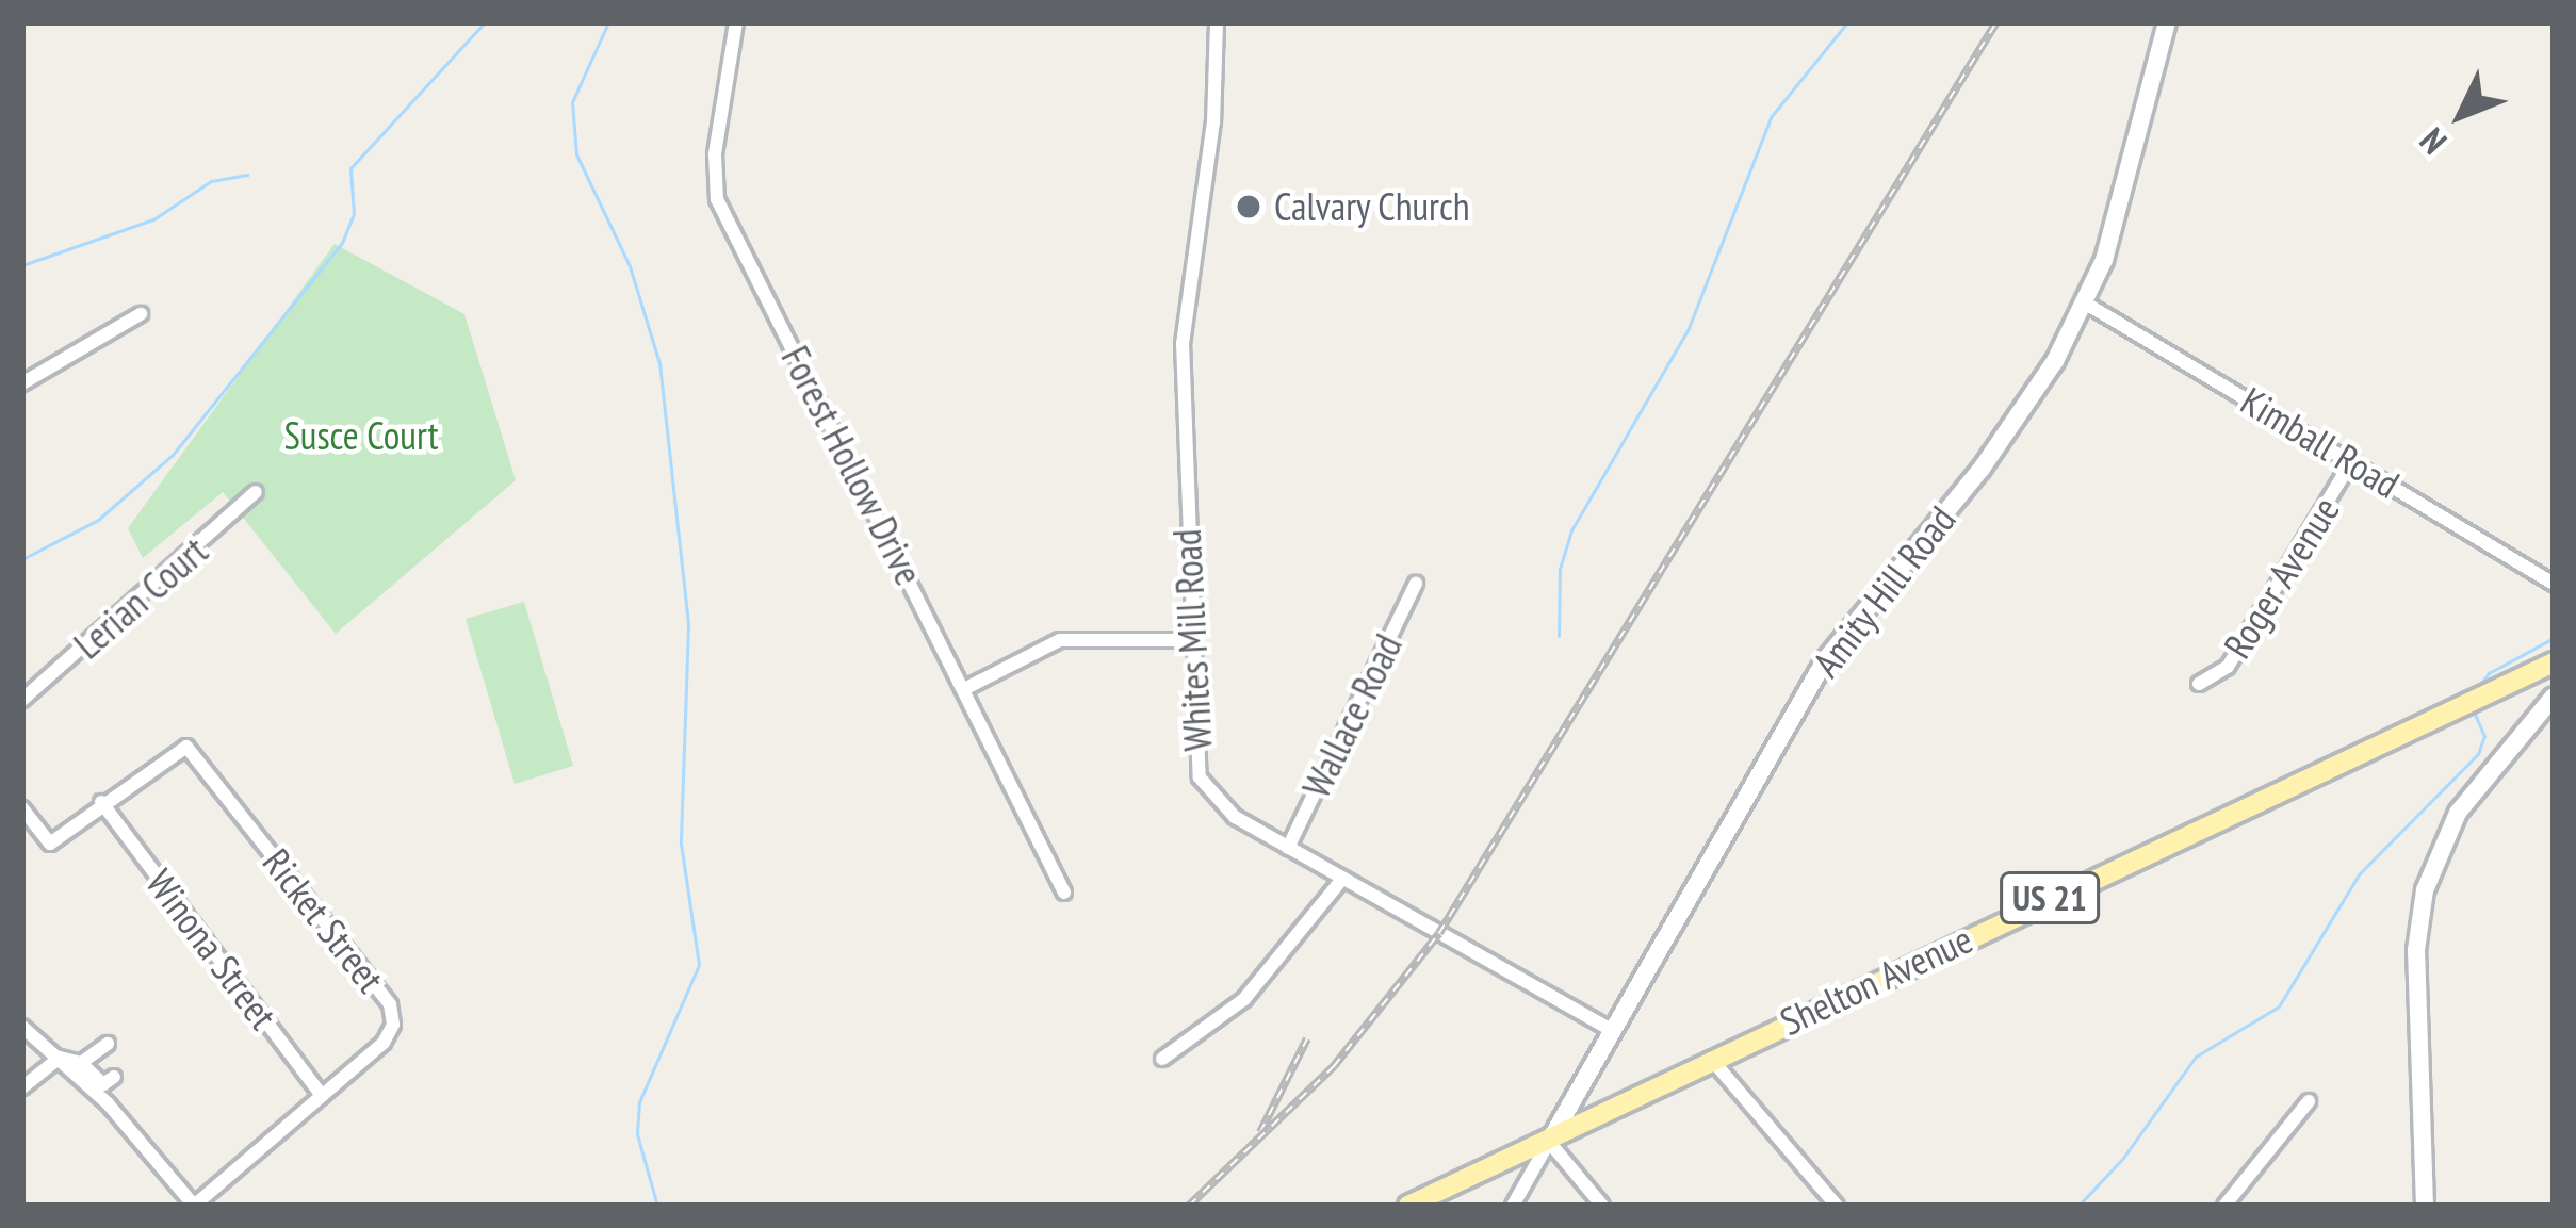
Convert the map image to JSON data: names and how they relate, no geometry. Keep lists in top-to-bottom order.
{
  "streets": {
    "main road": ["US 21", "Shelton Avenue"],
    "street": [
      "Kimball Road",
      "Forest Hollow Drive",
      "Roger Avenue",
      "Amity Hill Road",
      "Lerian Court",
      "Whites Mill Road",
      "Wallace Road",
      "Ricket Street",
      "Winona Street"
    ]
  },
  "crossings": [
    ["Kimball Road", "Roger Avenue"],
    ["Kimball Road", "Amity Hill Road"],
    ["Amity Hill Road", "Whites Mill Road"],
    ["Amity Hill Road", "Shelton Avenue"],
    ["Whites Mill Road", "Wallace Road"],
    ["Ricket Street", "Winona Street"]
  ],
  "parks": ["Susce Court"],
  "places": ["Calvary Church"],
  "north": "bottom left"
}
